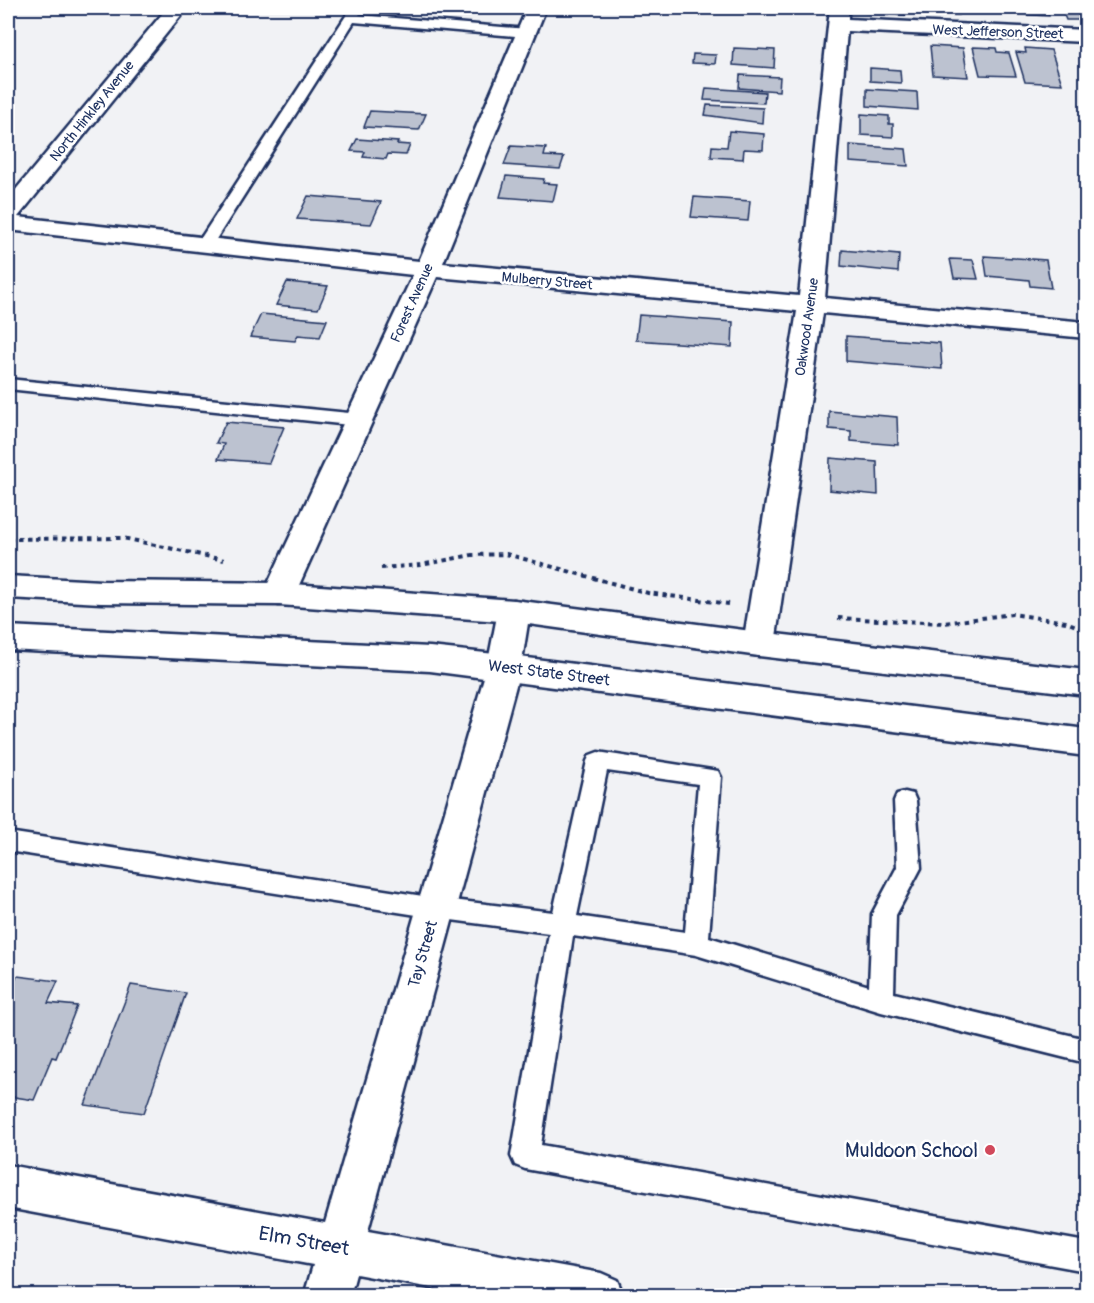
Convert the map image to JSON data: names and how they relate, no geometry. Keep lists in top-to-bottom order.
{
  "streets": {
    "street": [
      "West Jefferson Street",
      "North Hinkley Avenue",
      "Mulberry Street",
      "Forest Avenue",
      "Oakwood Avenue",
      "West State Street",
      "Tay Street",
      "Elm Street"
    ]
  },
  "crossings": [
    ["West Jefferson Street", "Oakwood Avenue"],
    ["Mulberry Street", "Forest Avenue"],
    ["Mulberry Street", "Oakwood Avenue"],
    ["West State Street", "Tay Street"],
    ["Tay Street", "Elm Street"]
  ],
  "places": ["Muldoon School"]
}
